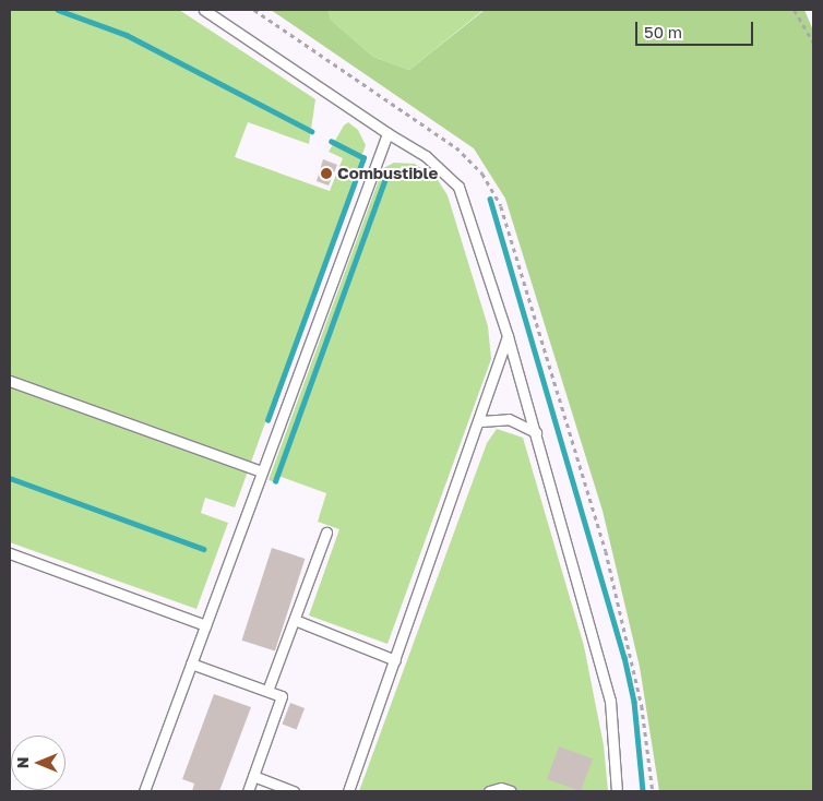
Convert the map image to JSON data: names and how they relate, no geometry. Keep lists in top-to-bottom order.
{
  "places": ["Combustible"],
  "scale_bar": "50 m",
  "north": "left"
}
